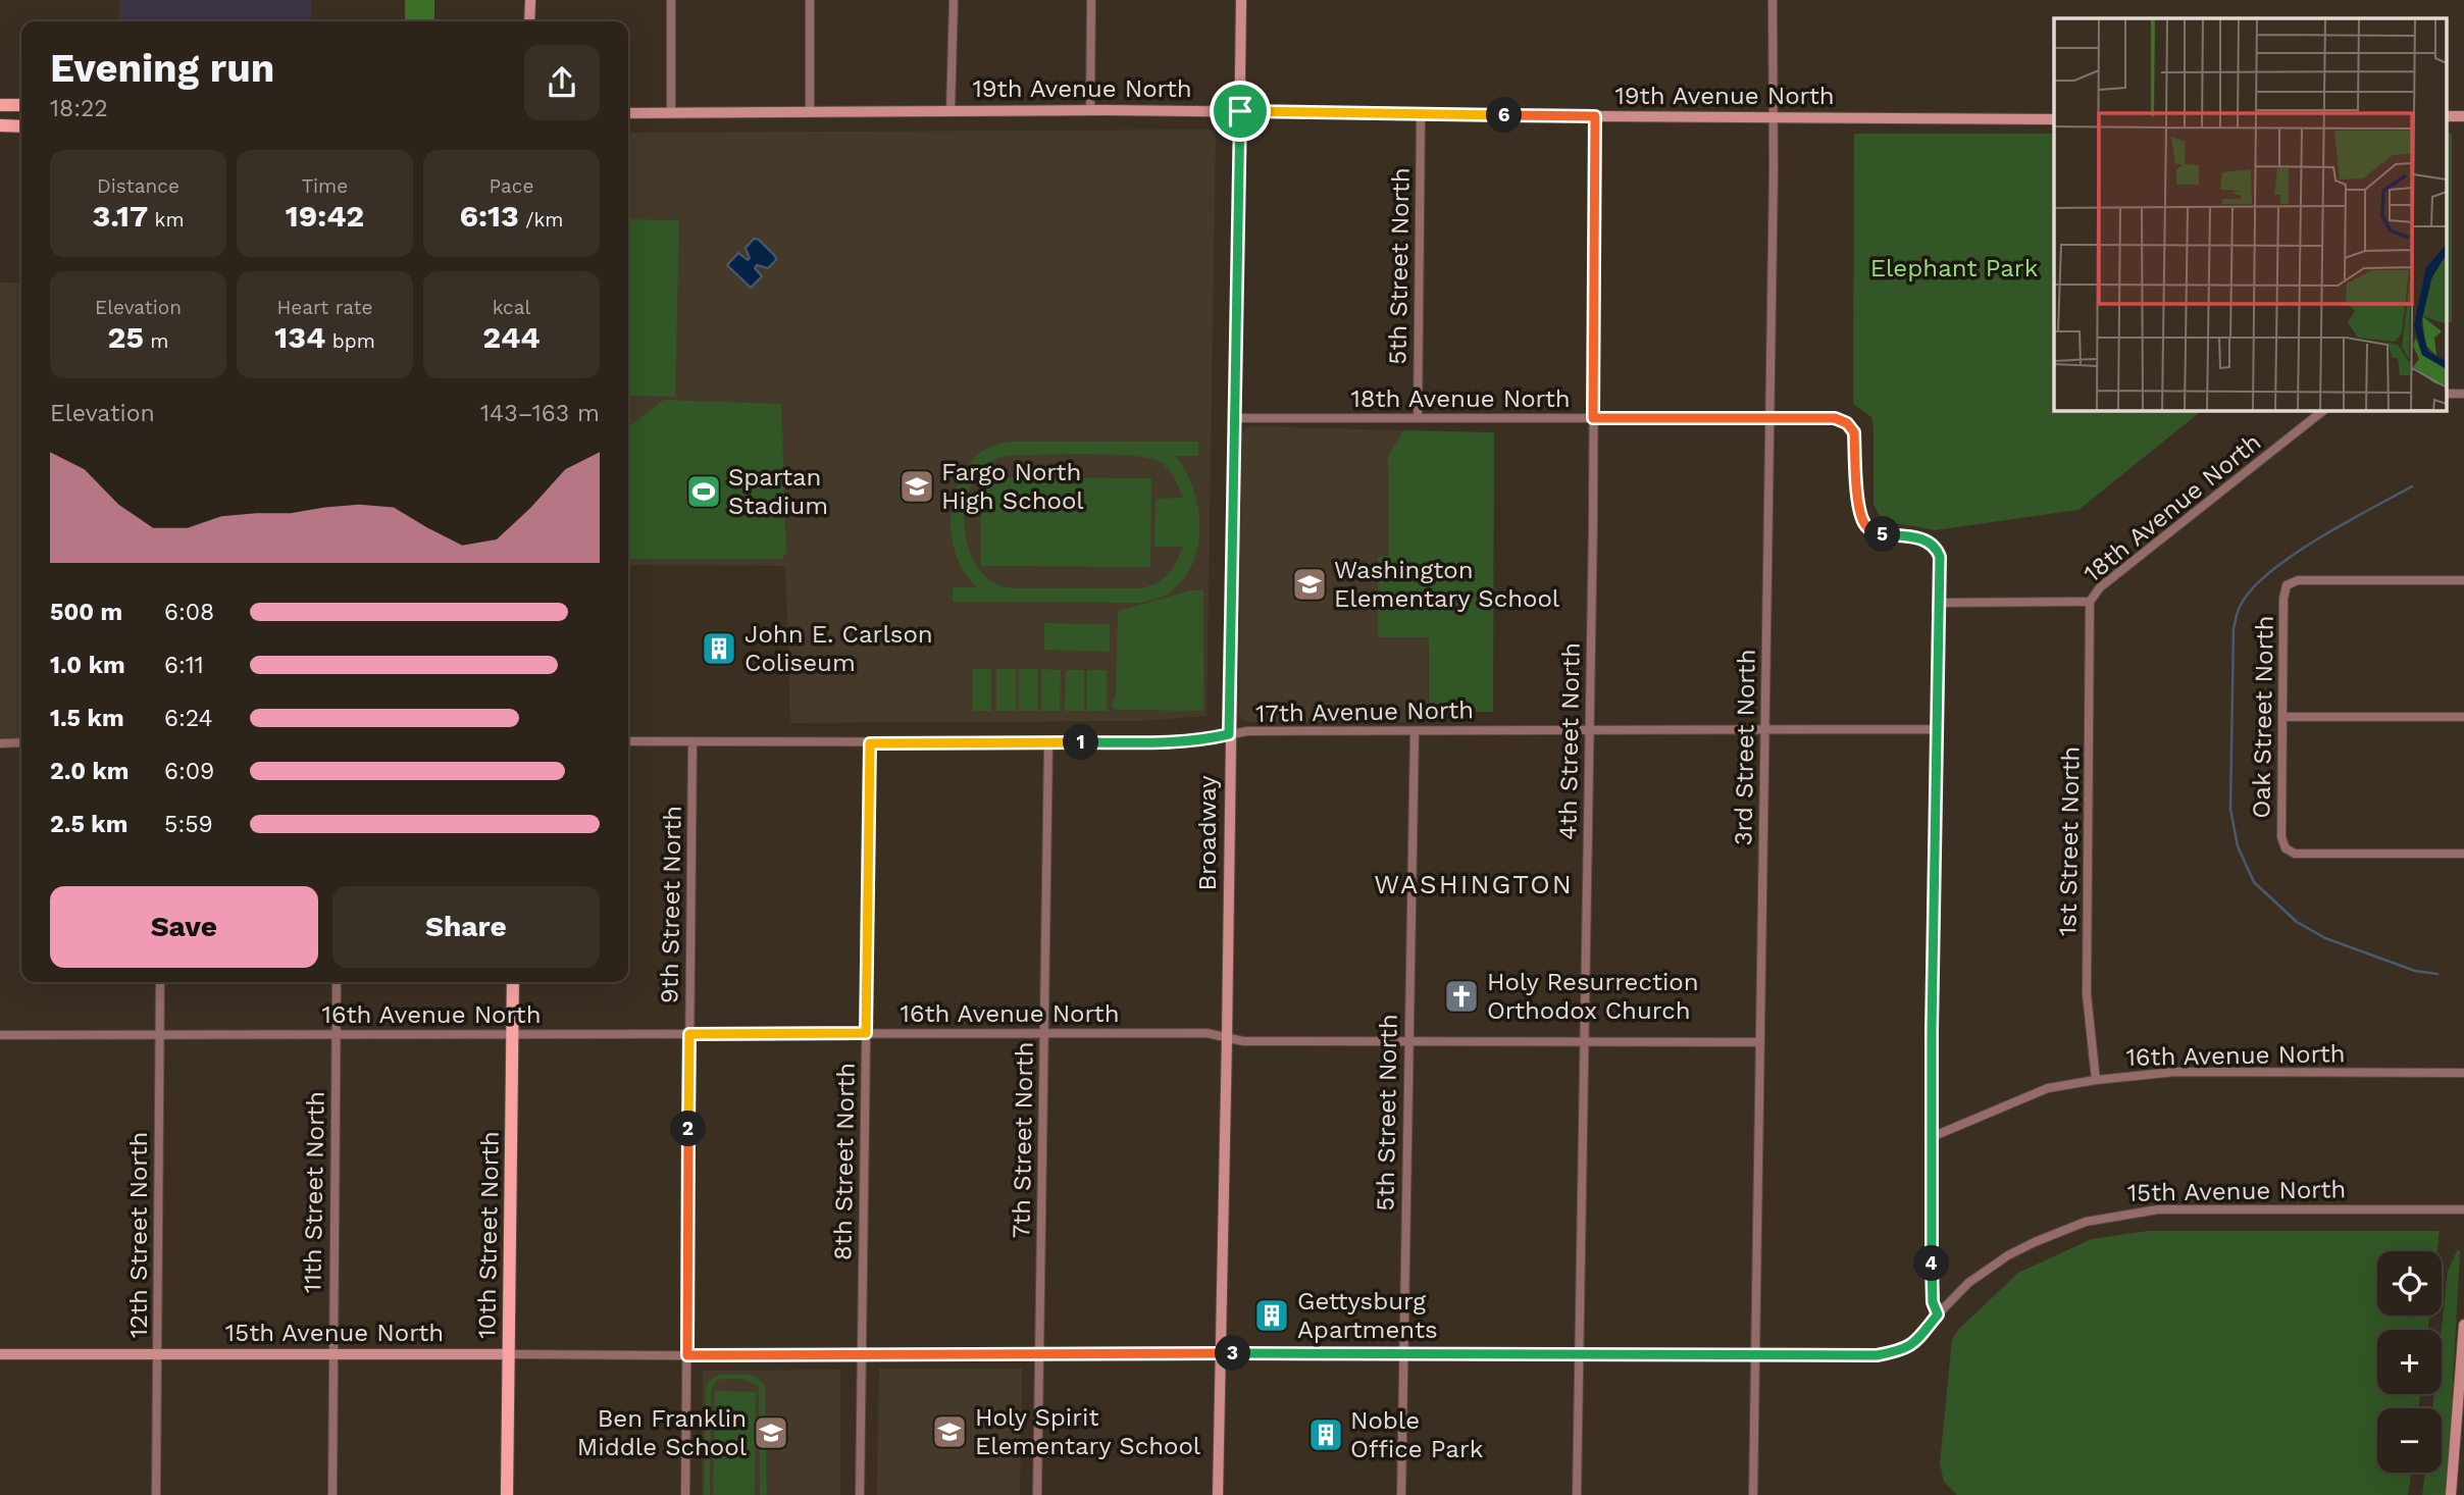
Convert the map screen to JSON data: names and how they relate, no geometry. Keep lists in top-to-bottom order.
{
  "streets": {
    "main road": ["10th Street North"],
    "street": [
      "19th Avenue North",
      "5th Street North",
      "18th Avenue North",
      "17th Avenue North",
      "Oak Street North",
      "4th Street North",
      "3rd Street North",
      "Broadway",
      "1st Street North",
      "9th Street North",
      "16th Avenue North",
      "7th Street North",
      "8th Street North",
      "15th Avenue North",
      "11th Street North",
      "12th Street North"
    ]
  },
  "crossings": [
    ["19th Avenue North", "5th Street North"],
    ["19th Avenue North", "4th Street North"],
    ["19th Avenue North", "3rd Street North"],
    ["19th Avenue North", "Broadway"],
    ["5th Street North", "18th Avenue North"],
    ["5th Street North", "17th Avenue North"],
    ["5th Street North", "16th Avenue North"],
    ["5th Street North", "15th Avenue North"],
    ["18th Avenue North", "4th Street North"],
    ["18th Avenue North", "3rd Street North"],
    ["18th Avenue North", "Broadway"],
    ["18th Avenue North", "1st Street North"],
    ["17th Avenue North", "4th Street North"],
    ["17th Avenue North", "3rd Street North"],
    ["17th Avenue North", "Broadway"],
    ["17th Avenue North", "9th Street North"],
    ["17th Avenue North", "7th Street North"],
    ["17th Avenue North", "8th Street North"],
    ["4th Street North", "16th Avenue North"],
    ["4th Street North", "15th Avenue North"],
    ["3rd Street North", "16th Avenue North"],
    ["3rd Street North", "15th Avenue North"],
    ["Broadway", "16th Avenue North"],
    ["Broadway", "15th Avenue North"],
    ["1st Street North", "16th Avenue North"],
    ["9th Street North", "16th Avenue North"],
    ["9th Street North", "15th Avenue North"],
    ["16th Avenue North", "7th Street North"],
    ["16th Avenue North", "8th Street North"],
    ["16th Avenue North", "11th Street North"],
    ["16th Avenue North", "12th Street North"],
    ["16th Avenue North", "10th Street North"],
    ["7th Street North", "15th Avenue North"],
    ["8th Street North", "15th Avenue North"],
    ["15th Avenue North", "11th Street North"],
    ["15th Avenue North", "12th Street North"],
    ["15th Avenue North", "10th Street North"]
  ],
  "districts": ["WASHINGTON"],
  "parks": ["Elephant Park"],
  "places": {
    "school or university": [
      "Fargo North High School",
      "Washington Elementary School",
      "Holy Spirit Elementary School",
      "Ben Franklin Middle School"
    ],
    "sports": ["Spartan Stadium"],
    "building": ["John E. Carlson Coliseum", "Gettysburg Apartments", "Noble Office Park"],
    "church": ["Holy Resurrection Orthodox Church"]
  },
  "page": {
    "heading": ["Evening run", "18:22"],
    "pins": [
      "6",
      "5",
      "1",
      "2",
      "4",
      "3"
    ],
    "stats": [
      ["Distance", "3.17 km"],
      ["Time", "19:42"],
      ["Pace", "6:13 /km"],
      ["Elevation", "25 m"],
      ["Heart rate", "134 bpm"],
      ["kcal", "244"]
    ],
    "chart": ["Elevation", "143–163 m"],
    "list": [
      {
        "name": "500 m",
        "note": "6:08"
      },
      {
        "name": "1.0 km",
        "note": "6:11"
      },
      {
        "name": "1.5 km",
        "note": "6:24"
      },
      {
        "name": "2.0 km",
        "note": "6:09"
      },
      {
        "name": "2.5 km",
        "note": "5:59"
      }
    ],
    "buttons": ["Save", "Share"],
    "map_buttons": ["+", "−"]
  }
}
